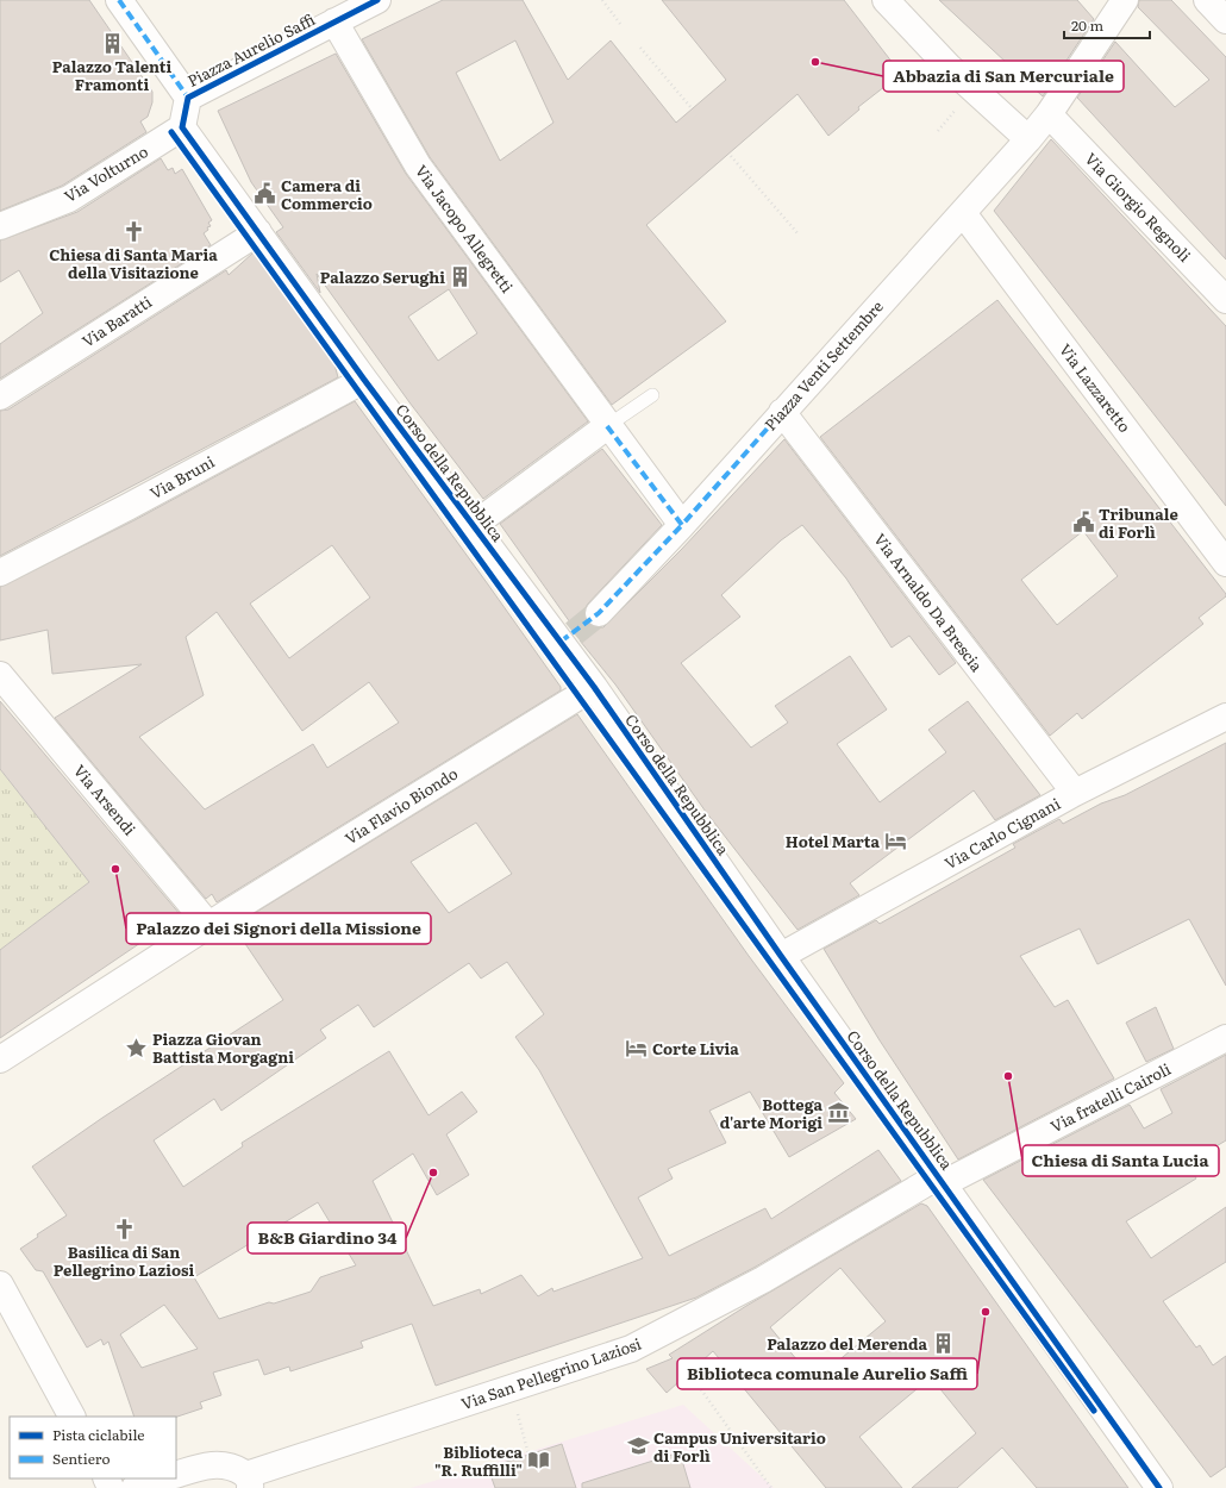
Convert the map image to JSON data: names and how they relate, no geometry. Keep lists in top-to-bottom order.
{
  "streets": {
    "street": [
      "Piazza Aurelio Saffi",
      "Via Volturno",
      "Via Giorgio Regnoli",
      "Via Jacopo Allegretti",
      "Via Baratti",
      "Piazza Venti Settembre",
      "Via Lazzaretto",
      "Corso della Repubblica",
      "Via Bruni",
      "Via Arnaldo Da Brescia",
      "Via Arsendi",
      "Via Flavio Biondo",
      "Via Carlo Cignani",
      "Via fratelli Cairoli",
      "Via San Pellegrino Laziosi"
    ]
  },
  "crossings": [
    ["Piazza Aurelio Saffi", "Via Jacopo Allegretti"],
    ["Via Volturno", "Corso della Repubblica"],
    ["Via Giorgio Regnoli", "Piazza Venti Settembre"],
    ["Via Baratti", "Corso della Repubblica"],
    ["Piazza Venti Settembre", "Via Lazzaretto"],
    ["Piazza Venti Settembre", "Via Arnaldo Da Brescia"],
    ["Corso della Repubblica", "Via Bruni"],
    ["Corso della Repubblica", "Via Flavio Biondo"],
    ["Corso della Repubblica", "Via Carlo Cignani"],
    ["Corso della Repubblica", "Via fratelli Cairoli"],
    ["Corso della Repubblica", "Via San Pellegrino Laziosi"],
    ["Via Arnaldo Da Brescia", "Via Carlo Cignani"],
    ["Via Arsendi", "Via Flavio Biondo"],
    ["Via fratelli Cairoli", "Via San Pellegrino Laziosi"]
  ],
  "places": {
    "building": ["Palazzo Talenti Framonti", "Palazzo Serughi", "Palazzo del Merenda"],
    "other": [
      "Abbazia di San Mercuriale",
      "Palazzo dei Signori della Missione",
      "Chiesa di Santa Lucia",
      "B&B Giardino 34",
      "Biblioteca comunale Aurelio Saffi"
    ],
    "public building": ["Camera di Commercio", "Tribunale di Forlì"],
    "church": ["Chiesa di Santa Maria della Visitazione", "Basilica di San Pellegrino Laziosi"],
    "hotel": ["Hotel Marta", "Corte Livia"],
    "place": ["Piazza Giovan Battista Morgagni"],
    "museum": ["Bottega d'arte Morigi"],
    "school or university": ["Campus Universitario di Forlì"],
    "library": ["Biblioteca \"R. Ruffilli\""]
  },
  "legend": ["Pista ciclabile", "Sentiero"],
  "scale_bar": "20 m"
}
